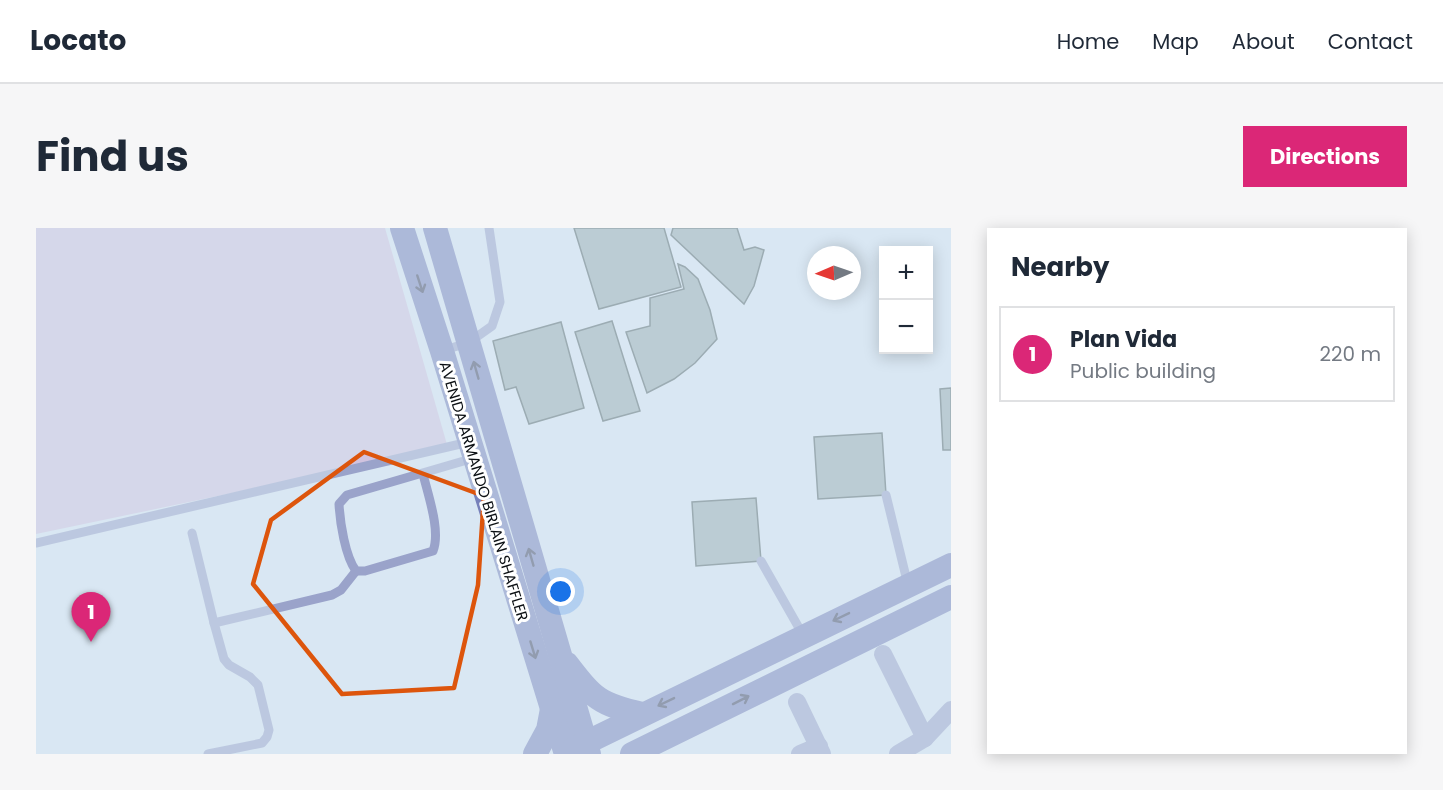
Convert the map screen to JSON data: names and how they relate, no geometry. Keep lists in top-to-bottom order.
{
  "streets": {
    "street": ["AVENIDA ARMANDO BIRLAIN SHAFFLER"]
  },
  "north": "left",
  "page": {
    "header": "Locato",
    "nav": [
      "Home",
      "Map",
      "About",
      "Contact"
    ],
    "title": "Find us",
    "buttons": "Directions",
    "heading": "Nearby",
    "map_buttons": ["+", "−"],
    "list": [
      {
        "mark": "1",
        "name": "Plan Vida",
        "note": "Public building",
        "value": "220 m"
      }
    ],
    "pins": "1"
  }
}
